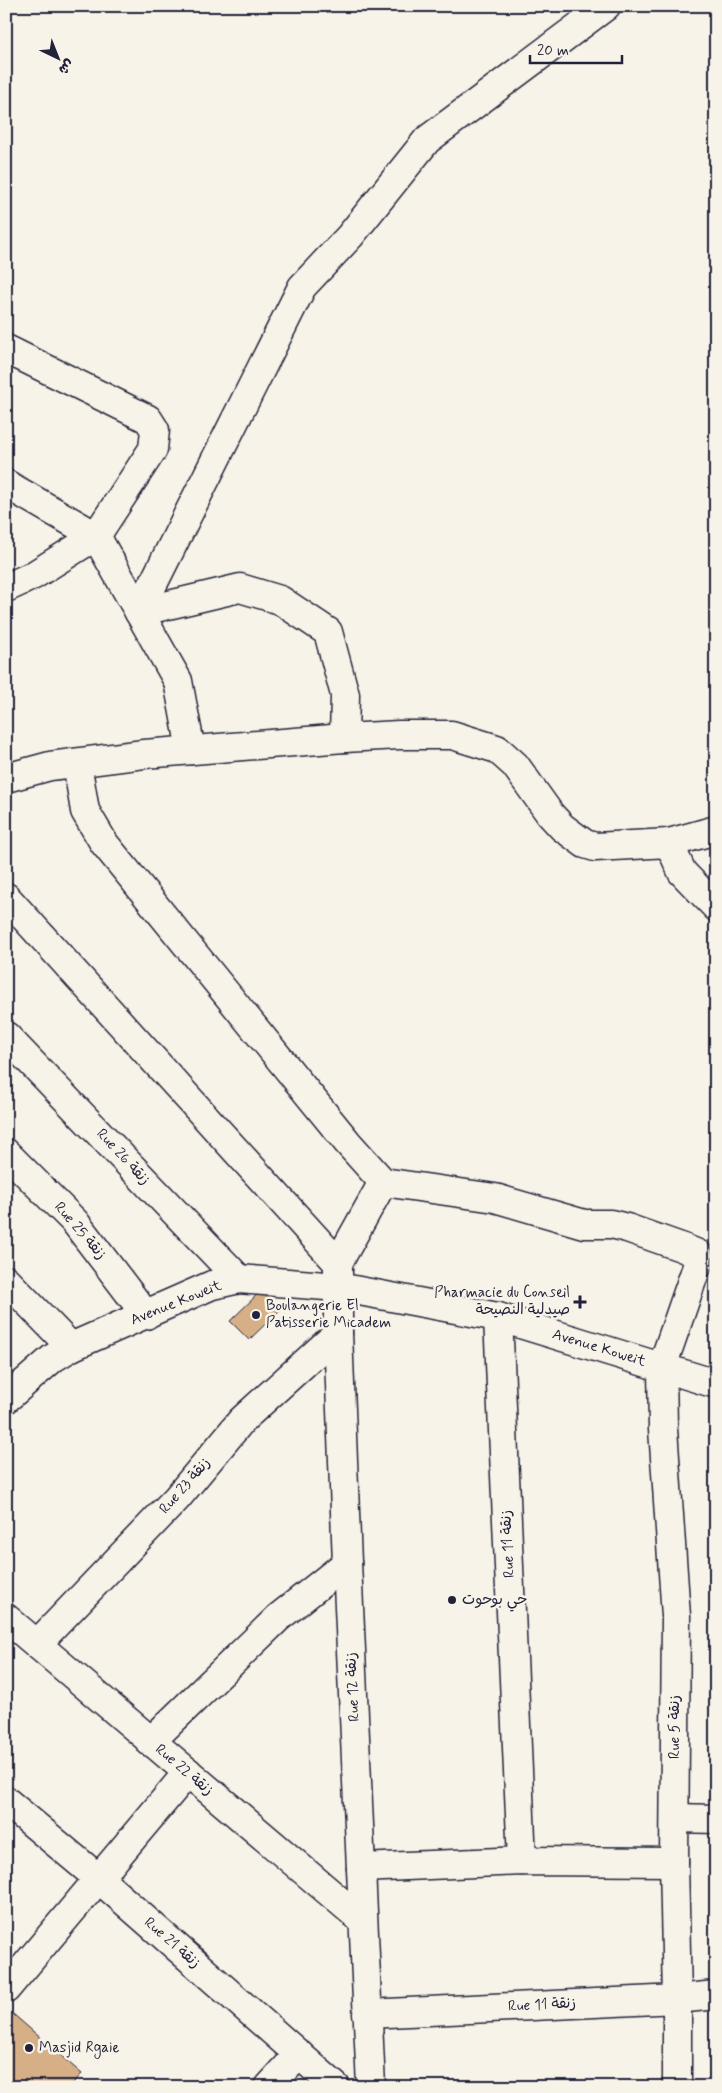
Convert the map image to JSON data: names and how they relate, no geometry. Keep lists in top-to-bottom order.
{
  "streets": {
    "street": [
      "Rue 26 زنقة",
      "Rue 25 زنقة",
      "Avenue Koweit",
      "Rue 23 زنقة",
      "Rue 11 زنقة",
      "Rue 12 زنقة",
      "Rue 5 زنقة",
      "Rue 22 زنقة",
      "Rue 21 زنقة"
    ]
  },
  "crossings": [
    ["Rue 26 زنقة", "Avenue Koweit"],
    ["Rue 25 زنقة", "Avenue Koweit"],
    ["Avenue Koweit", "Rue 11 زنقة"],
    ["Avenue Koweit", "Rue 12 زنقة"],
    ["Avenue Koweit", "Rue 5 زنقة"],
    ["Rue 23 زنقة", "Rue 12 زنقة"],
    ["Rue 23 زنقة", "Rue 22 زنقة"],
    ["Rue 11 زنقة", "Rue 12 زنقة"],
    ["Rue 11 زنقة", "Rue 5 زنقة"],
    ["Rue 12 زنقة", "Rue 22 زنقة"]
  ],
  "places": {
    "health": ["Pharmacie du Conseil صيدلية النصيحة"],
    "other": ["Boulangerie El Patisserie Micadem", "حي بوحوت", "Masjid Rgaie"]
  },
  "scale_bar": "20 m",
  "north": "bottom right"
}
